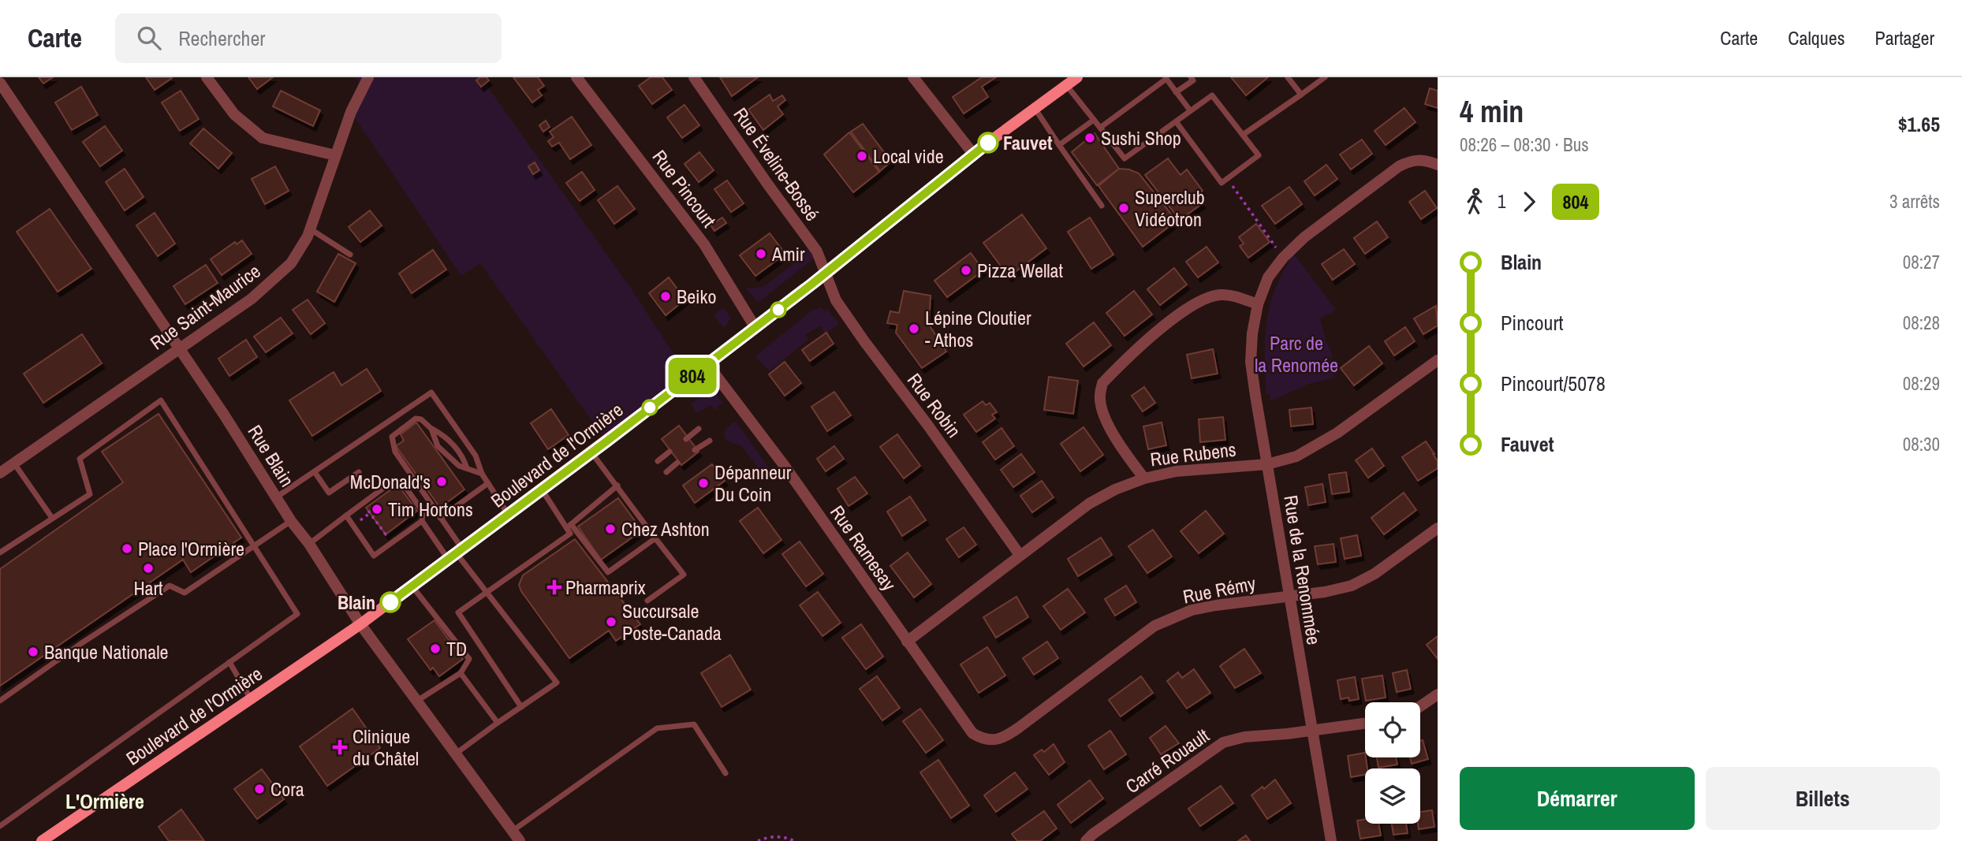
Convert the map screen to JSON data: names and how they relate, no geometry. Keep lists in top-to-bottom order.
{
  "streets": {
    "main road": ["Boulevard de l'Ormière"],
    "street": [
      "Rue Éveline-Bossé",
      "Rue Pincourt",
      "Rue Saint-Maurice",
      "Rue Robin",
      "Rue Rubens",
      "Rue Blain",
      "Rue Ramesay",
      "Rue de la Renommée",
      "Rue Rémy",
      "Carré Rouault"
    ]
  },
  "crossings": [
    ["Rue Éveline-Bossé", "Rue Robin"],
    ["Rue Éveline-Bossé", "Boulevard de l'Ormière"],
    ["Rue Pincourt", "Boulevard de l'Ormière"],
    ["Rue Saint-Maurice", "Rue Blain"],
    ["Rue Robin", "Rue Rubens"],
    ["Rue Robin", "Boulevard de l'Ormière"],
    ["Rue Rubens", "Rue Ramesay"],
    ["Rue Rubens", "Rue de la Renommée"],
    ["Boulevard de l'Ormière", "Rue Blain"],
    ["Boulevard de l'Ormière", "Rue Ramesay"],
    ["Rue Ramesay", "Rue Rémy"],
    ["Rue de la Renommée", "Rue Rémy"],
    ["Rue de la Renommée", "Carré Rouault"]
  ],
  "districts": ["L'Ormière"],
  "parks": ["Parc de la Renomée"],
  "places": {
    "other": [
      "Sushi Shop",
      "Fauvet",
      "Local vide",
      "Superclub Vidéotron",
      "Amir",
      "Pizza Wellat",
      "Beiko",
      "Lépine Cloutier - Athos",
      "McDonald's",
      "Dépanneur Du Coin",
      "Tim Hortons",
      "Chez Ashton",
      "Place l'Ormière",
      "Hart",
      "Blain",
      "Succursale Poste-Canada",
      "TD",
      "Banque Nationale",
      "Cora"
    ],
    "health": ["Pharmaprix", "Clinique du Châtel"]
  },
  "lines": ["bus line 804"],
  "page": {
    "header": "Carte",
    "search": "Rechercher",
    "nav": ["Carte", "Calques", "Partager"],
    "on_map": "804",
    "heading": ["4 min", "08:26 – 08:30 · Bus", "$1.65"],
    "legs": ["1", "804", "3 arrêts"],
    "list": [
      {
        "name": "Blain",
        "value": "08:27"
      },
      {
        "name": "Pincourt",
        "value": "08:28"
      },
      {
        "name": "Pincourt/5078",
        "value": "08:29"
      },
      {
        "name": "Fauvet",
        "value": "08:30"
      }
    ],
    "buttons": ["Démarrer", "Billets"]
  }
}
